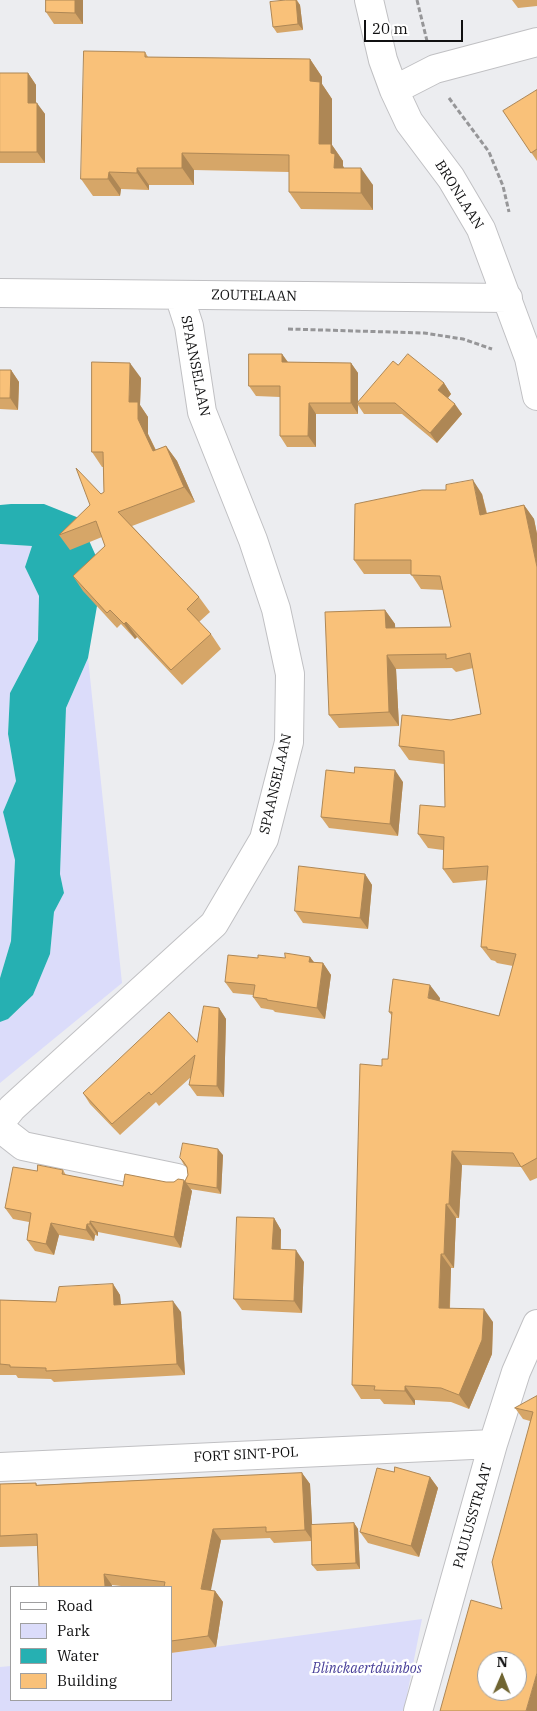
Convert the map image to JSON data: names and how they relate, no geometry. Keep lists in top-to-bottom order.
{
  "streets": {
    "street": [
      "BRONLAAN",
      "ZOUTELAAN",
      "SPAANSELAAN",
      "FORT SINT-POL",
      "PAULUSSTRAAT"
    ]
  },
  "crossings": [
    ["BRONLAAN", "ZOUTELAAN"],
    ["ZOUTELAAN", "SPAANSELAAN"],
    ["FORT SINT-POL", "PAULUSSTRAAT"]
  ],
  "parks": ["Blinckaertduinbos"],
  "legend": [
    "Road",
    "Park",
    "Water",
    "Building"
  ],
  "scale_bar": "20 m",
  "north": "top"
}
